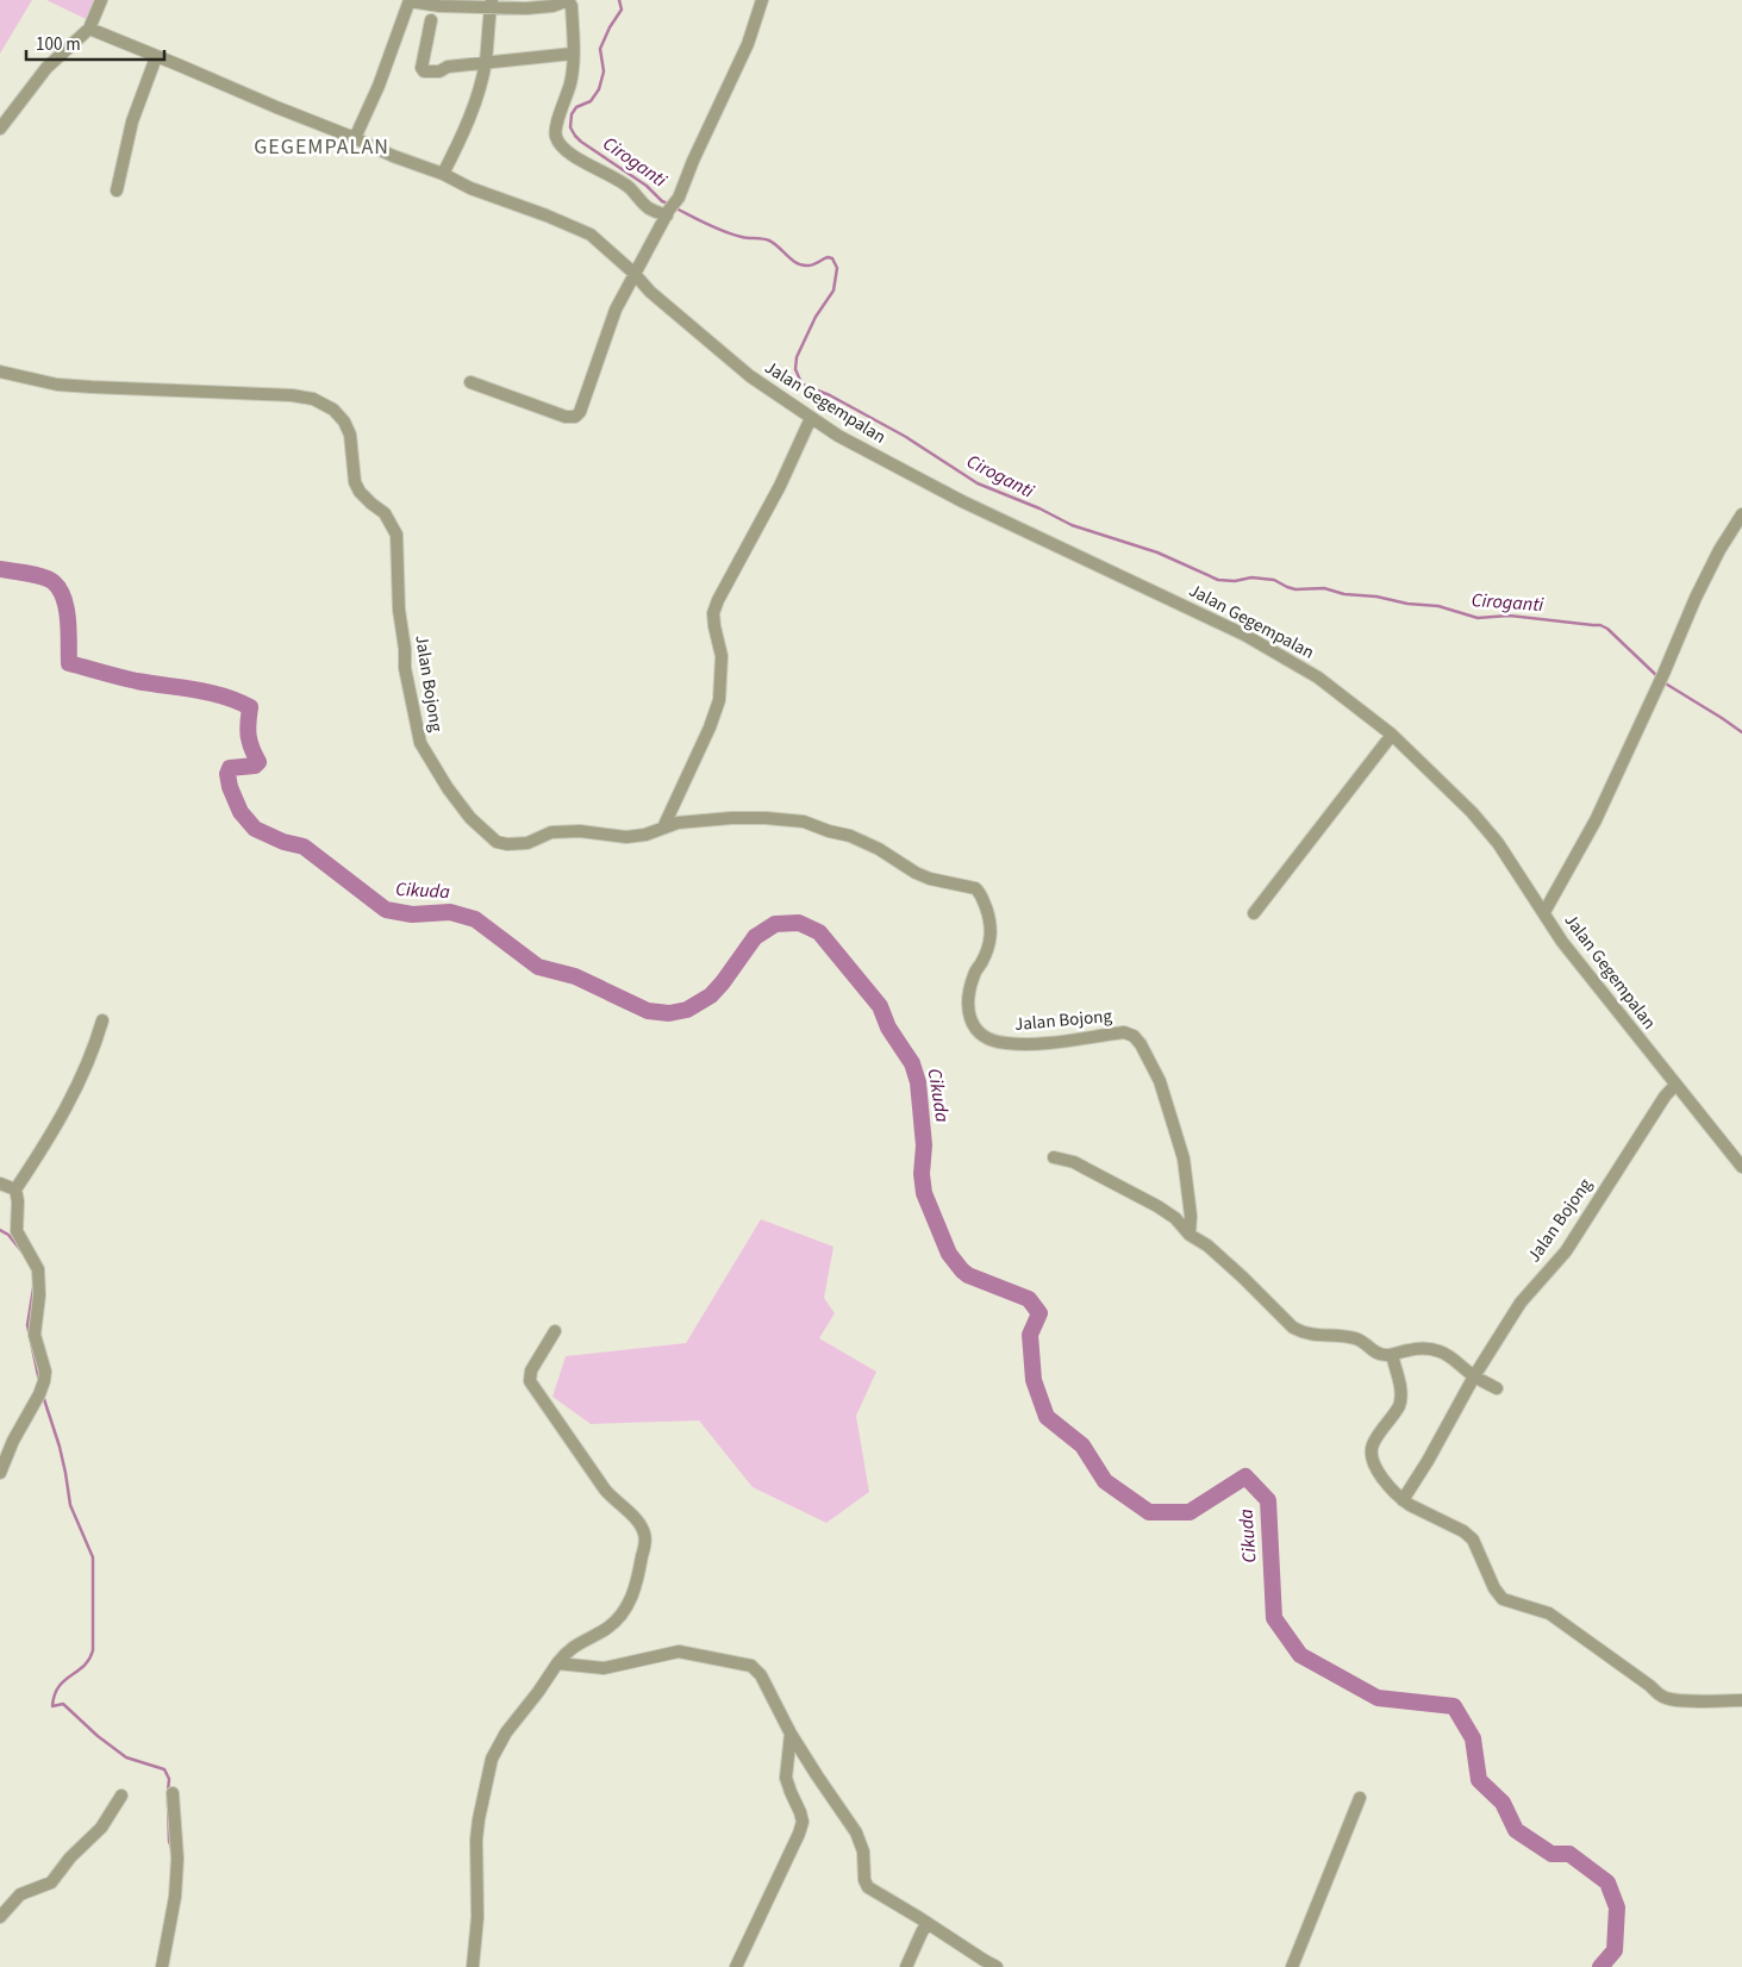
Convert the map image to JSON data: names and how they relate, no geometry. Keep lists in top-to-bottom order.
{
  "streets": {
    "street": ["Jalan Gegempalan", "Jalan Bojong"]
  },
  "crossings": [
    ["Jalan Gegempalan", "Jalan Bojong"]
  ],
  "districts": ["GEGEMPALAN"],
  "water": ["Ciroganti", "Cikuda"],
  "scale_bar": "100 m"
}
